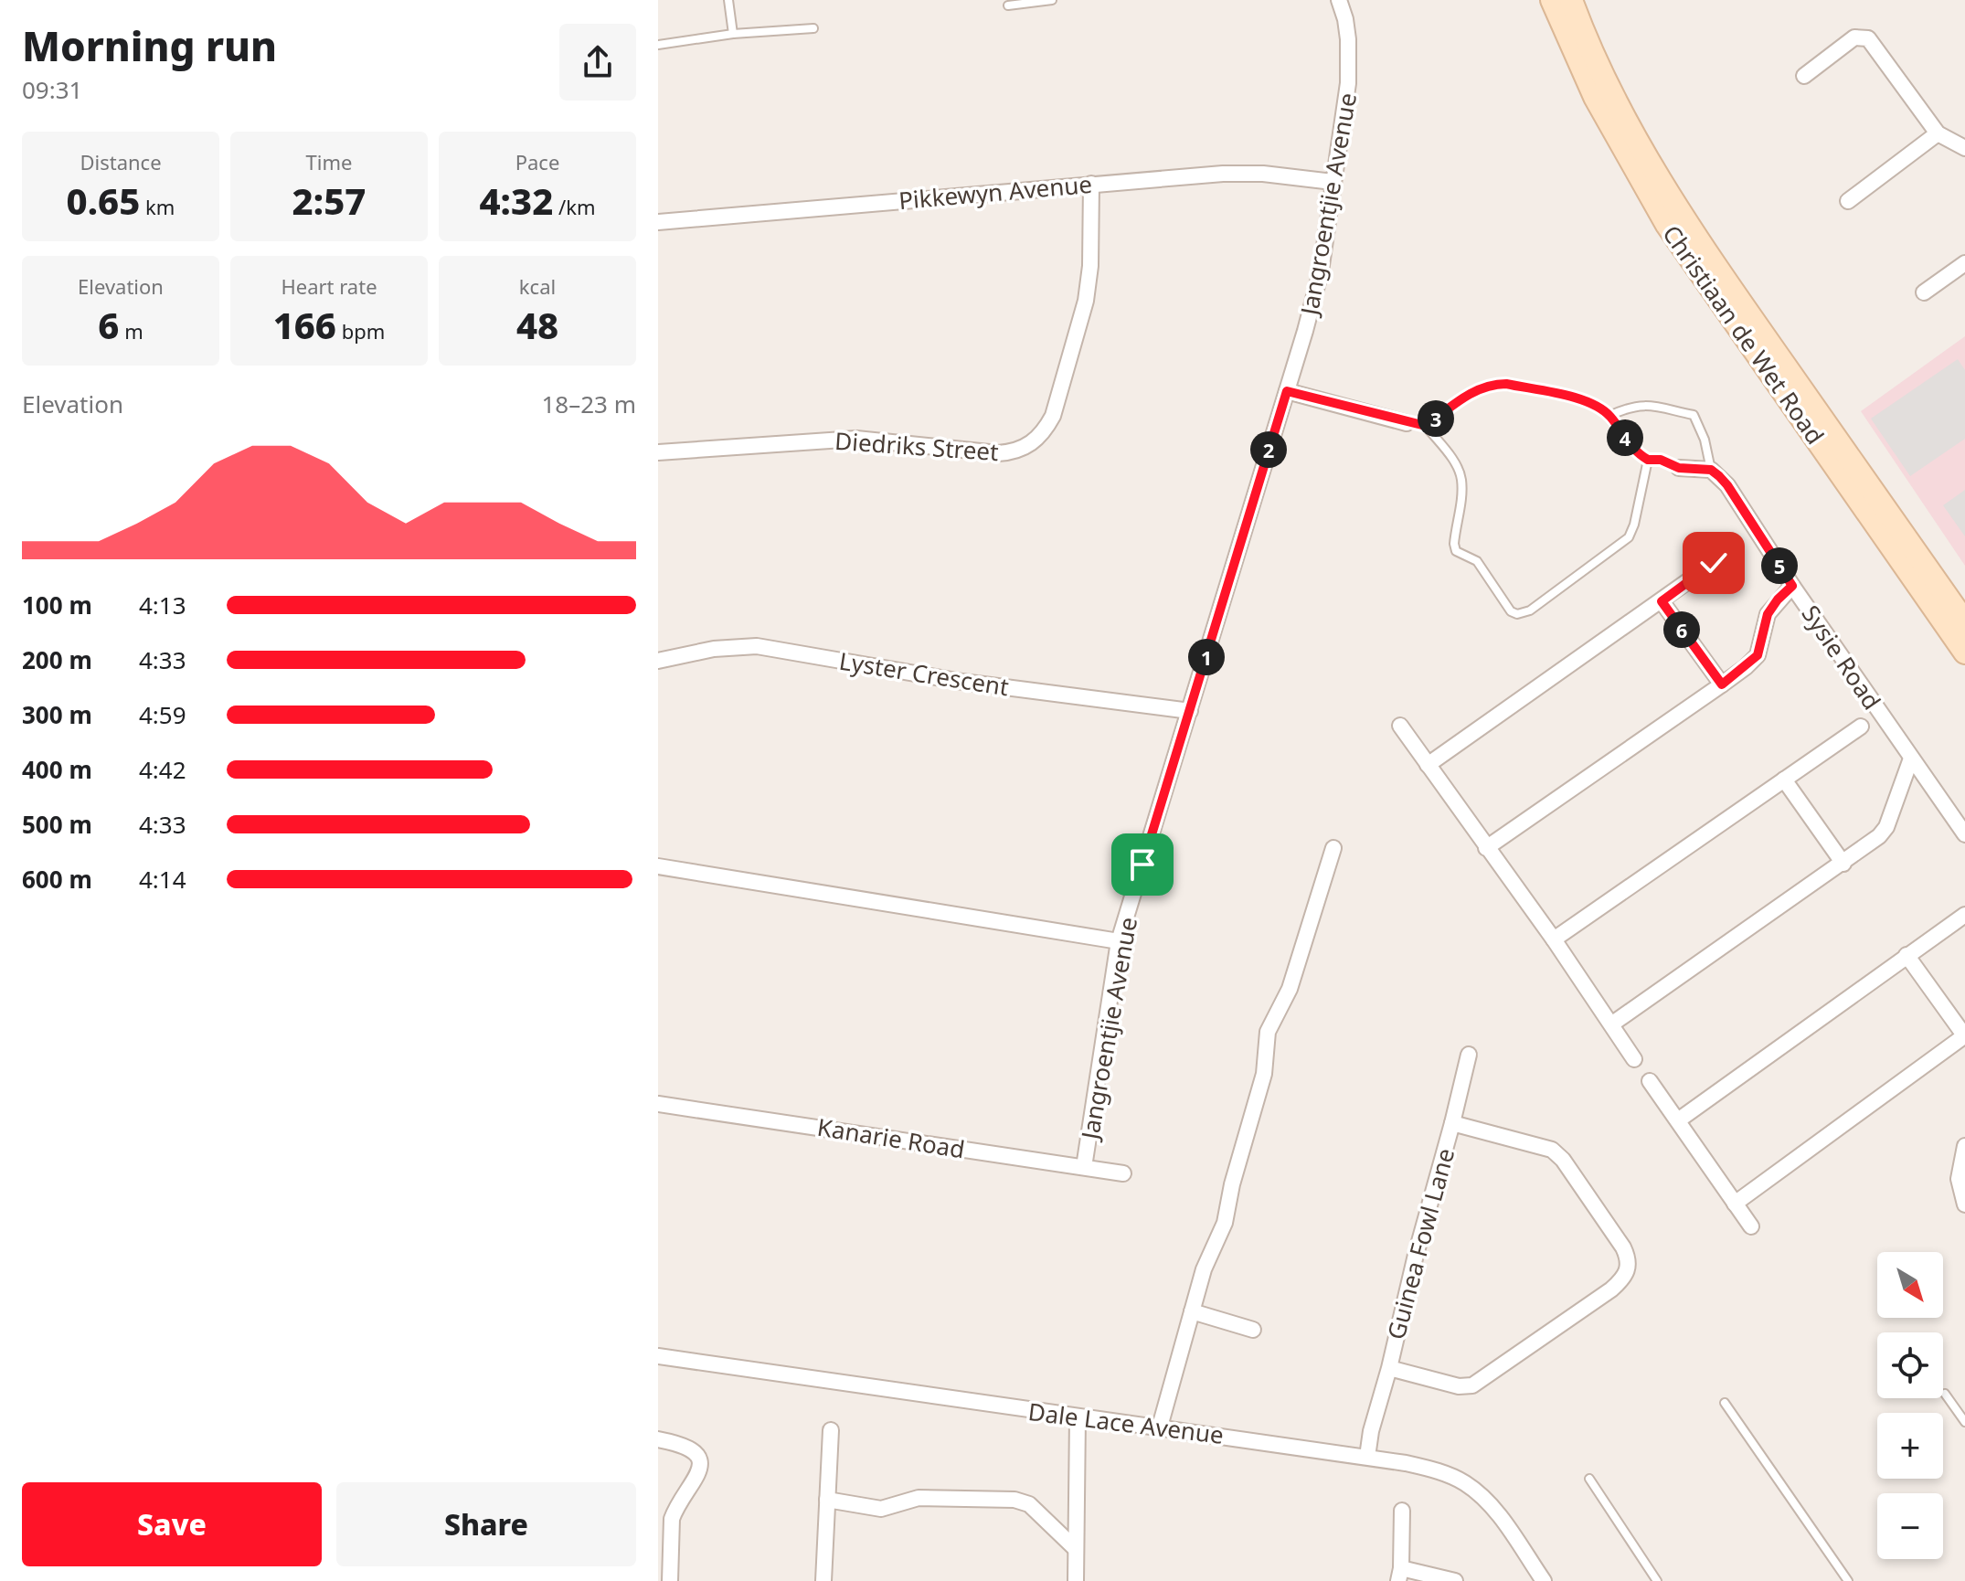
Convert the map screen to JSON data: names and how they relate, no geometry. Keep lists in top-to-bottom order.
{
  "streets": {
    "main road": ["Christiaan de Wet Road"],
    "street": [
      "Pikkewyn Avenue",
      "Jangroentjie Avenue",
      "Diedriks Street",
      "Sysie Road",
      "Lyster Crescent",
      "Kanarie Road",
      "Guinea Fowl Lane",
      "Dale Lace Avenue"
    ]
  },
  "crossings": [
    ["Pikkewyn Avenue", "Jangroentjie Avenue"],
    ["Pikkewyn Avenue", "Diedriks Street"],
    ["Jangroentjie Avenue", "Lyster Crescent"],
    ["Jangroentjie Avenue", "Kanarie Road"],
    ["Guinea Fowl Lane", "Dale Lace Avenue"]
  ],
  "north": "bottom right",
  "page": {
    "heading": ["Morning run", "09:31"],
    "stats": [
      ["Distance", "0.65 km"],
      ["Time", "2:57"],
      ["Pace", "4:32 /km"],
      ["Elevation", "6 m"],
      ["Heart rate", "166 bpm"],
      ["kcal", "48"]
    ],
    "chart": ["Elevation", "18–23 m"],
    "pins": [
      "3",
      "4",
      "2",
      "5",
      "6",
      "1"
    ],
    "list": [
      {
        "name": "100 m",
        "note": "4:13"
      },
      {
        "name": "200 m",
        "note": "4:33"
      },
      {
        "name": "300 m",
        "note": "4:59"
      },
      {
        "name": "400 m",
        "note": "4:42"
      },
      {
        "name": "500 m",
        "note": "4:33"
      },
      {
        "name": "600 m",
        "note": "4:14"
      }
    ],
    "map_buttons": ["+", "−"],
    "buttons": ["Save", "Share"]
  }
}
